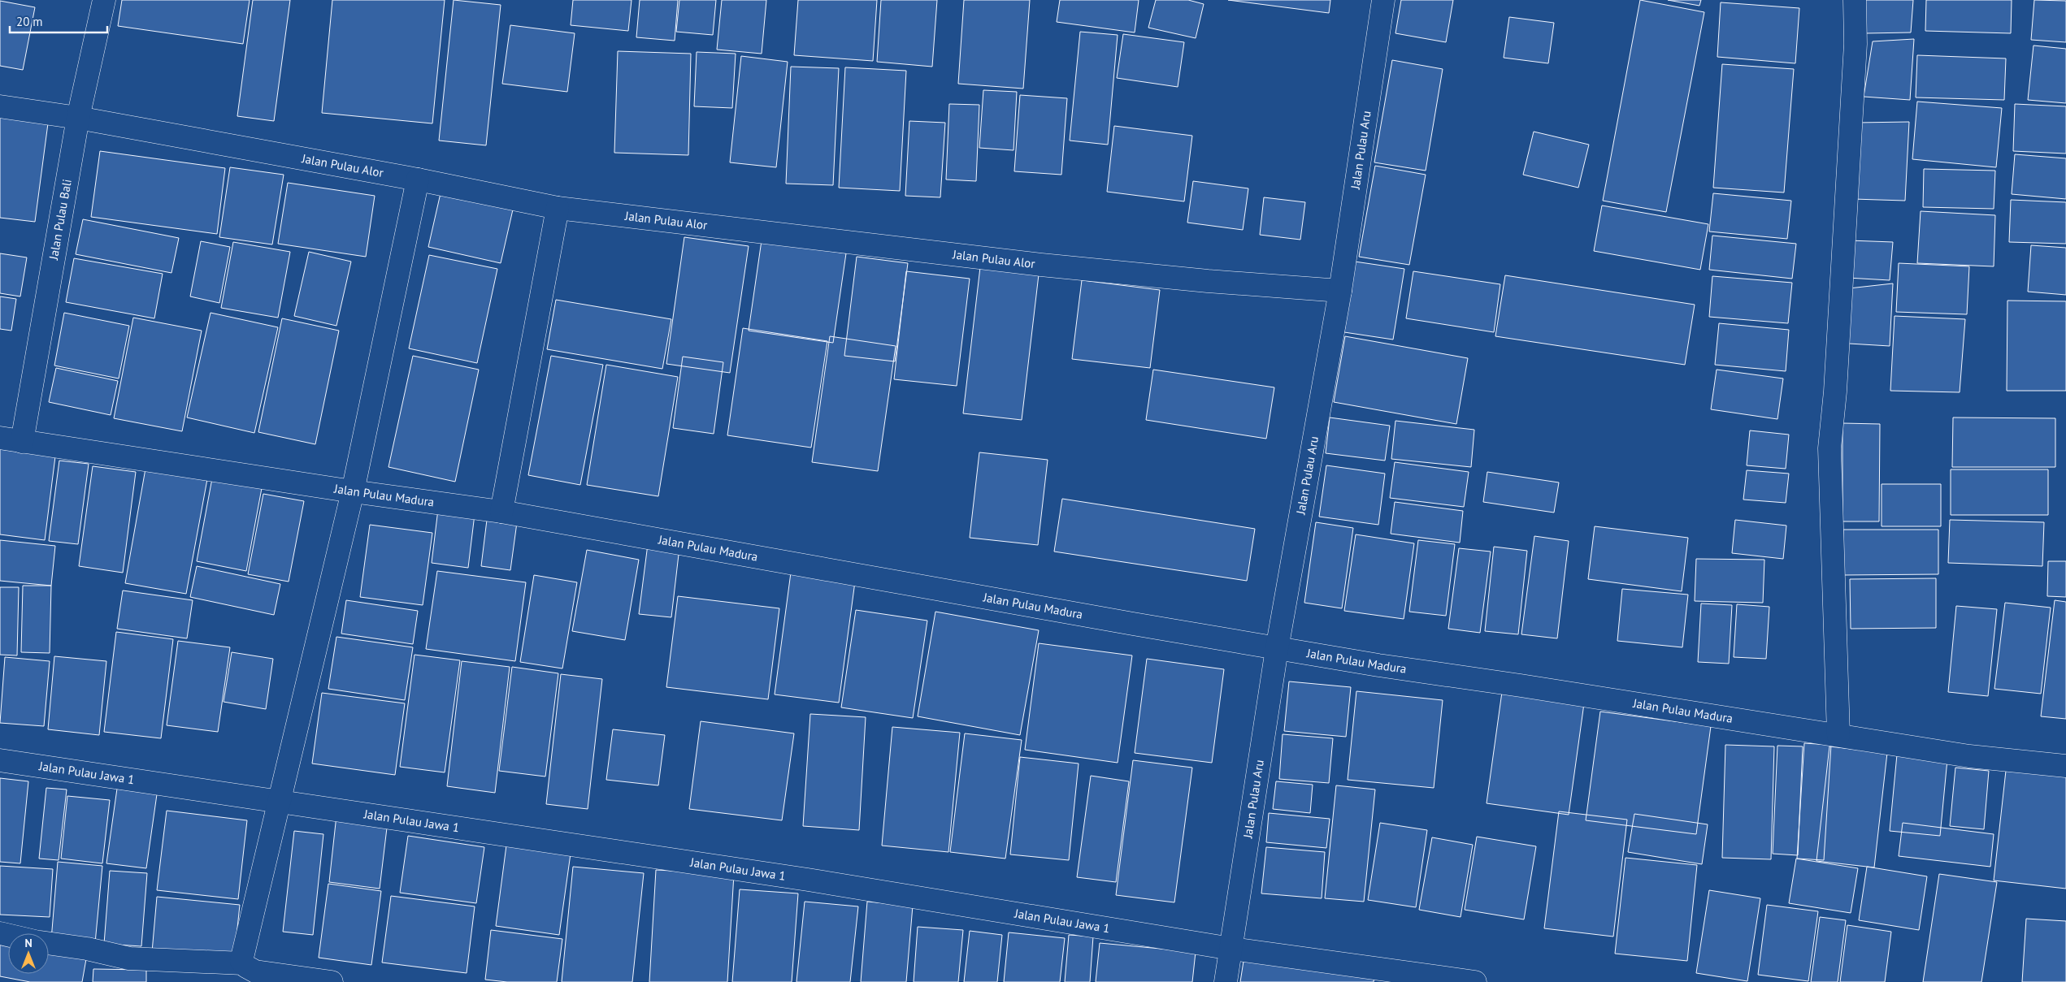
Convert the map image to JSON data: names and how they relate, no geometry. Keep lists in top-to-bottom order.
{
  "streets": {
    "street": [
      "Jalan Pulau Aru",
      "Jalan Pulau Alor",
      "Jalan Pulau Bali",
      "Jalan Pulau Madura",
      "Jalan Pulau Jawa 1"
    ]
  },
  "crossings": [
    ["Jalan Pulau Aru", "Jalan Pulau Alor"],
    ["Jalan Pulau Aru", "Jalan Pulau Madura"],
    ["Jalan Pulau Aru", "Jalan Pulau Jawa 1"],
    ["Jalan Pulau Alor", "Jalan Pulau Bali"],
    ["Jalan Pulau Bali", "Jalan Pulau Madura"]
  ],
  "scale_bar": "20 m",
  "north": "top"
}
